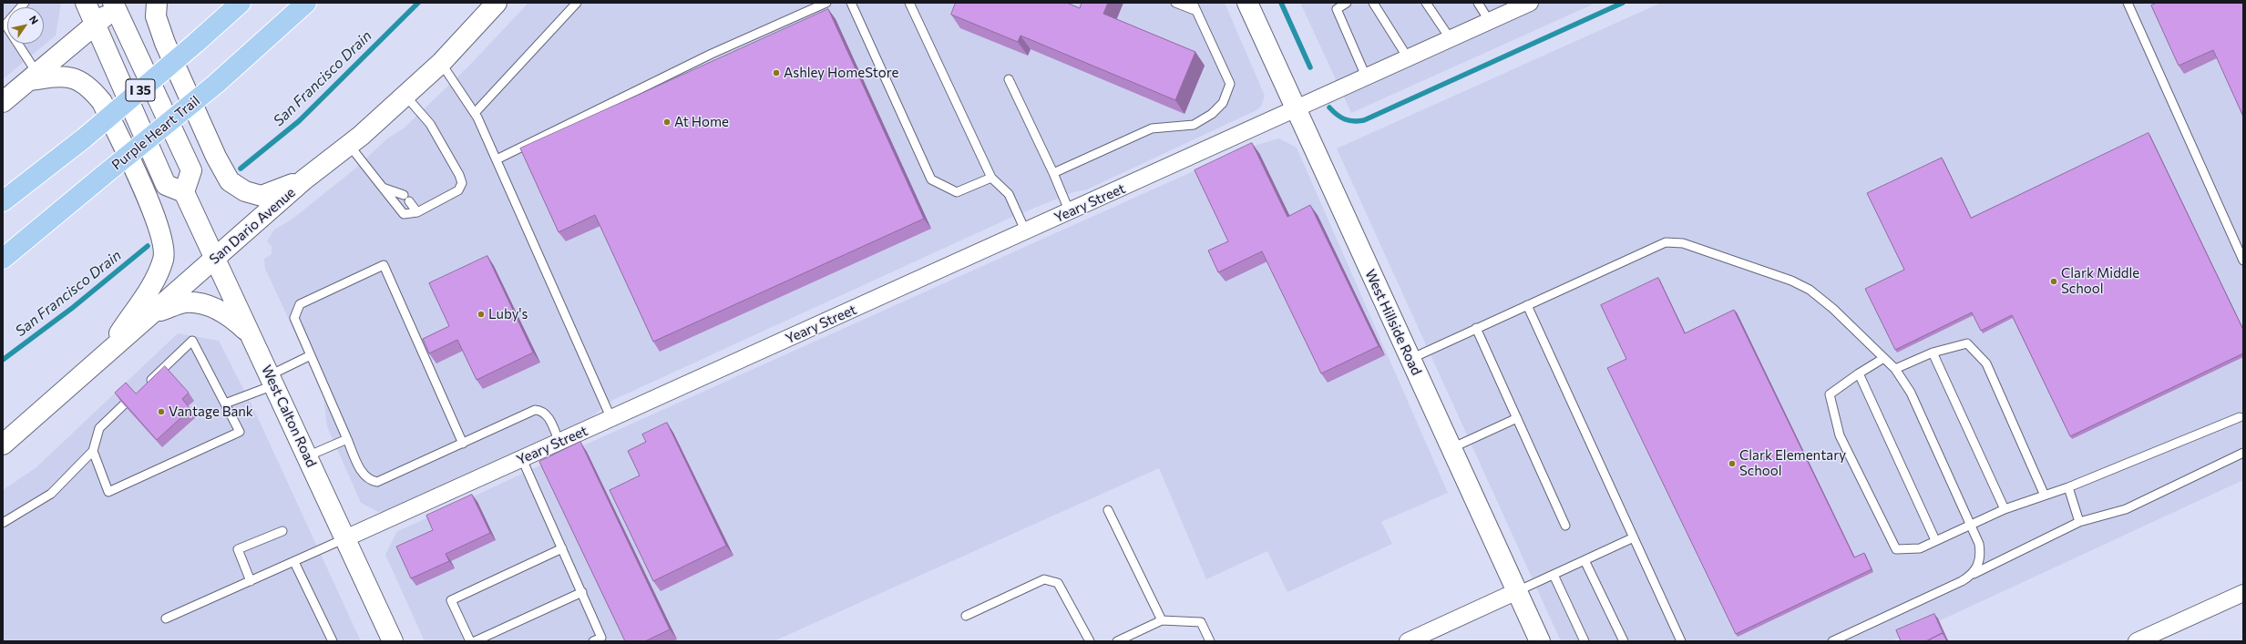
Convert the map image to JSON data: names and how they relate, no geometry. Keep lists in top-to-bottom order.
{
  "streets": {
    "highway": ["I 35", "Purple Heart Trail"],
    "main road": ["San Dario Avenue", "West Hillside Road", "West Calton Road"],
    "street": ["Yeary Street"]
  },
  "crossings": [
    ["Yeary Street", "West Hillside Road"],
    ["Yeary Street", "West Calton Road"],
    ["San Dario Avenue", "West Calton Road"]
  ],
  "water": ["San Francisco Drain"],
  "places": [
    "Ashley HomeStore",
    "At Home",
    "Clark Middle School",
    "Luby's",
    "Vantage Bank",
    "Clark Elementary School"
  ],
  "north": "top right"
}
